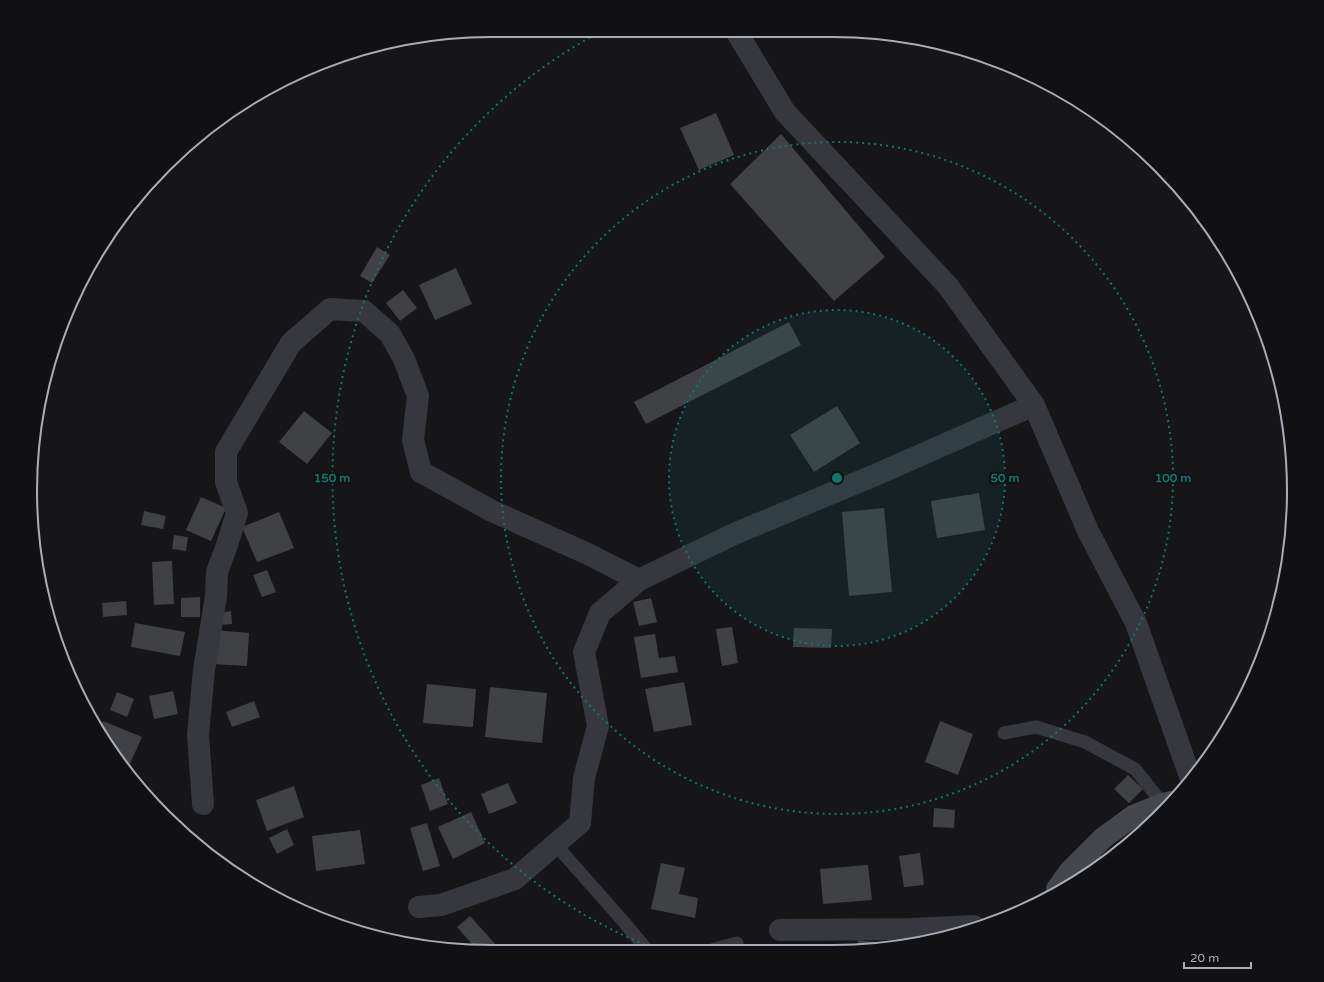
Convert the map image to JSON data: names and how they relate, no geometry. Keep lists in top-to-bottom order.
{
  "scale_bar": "20 m",
  "rings": ["50 m", "100 m", "150 m"]
}
